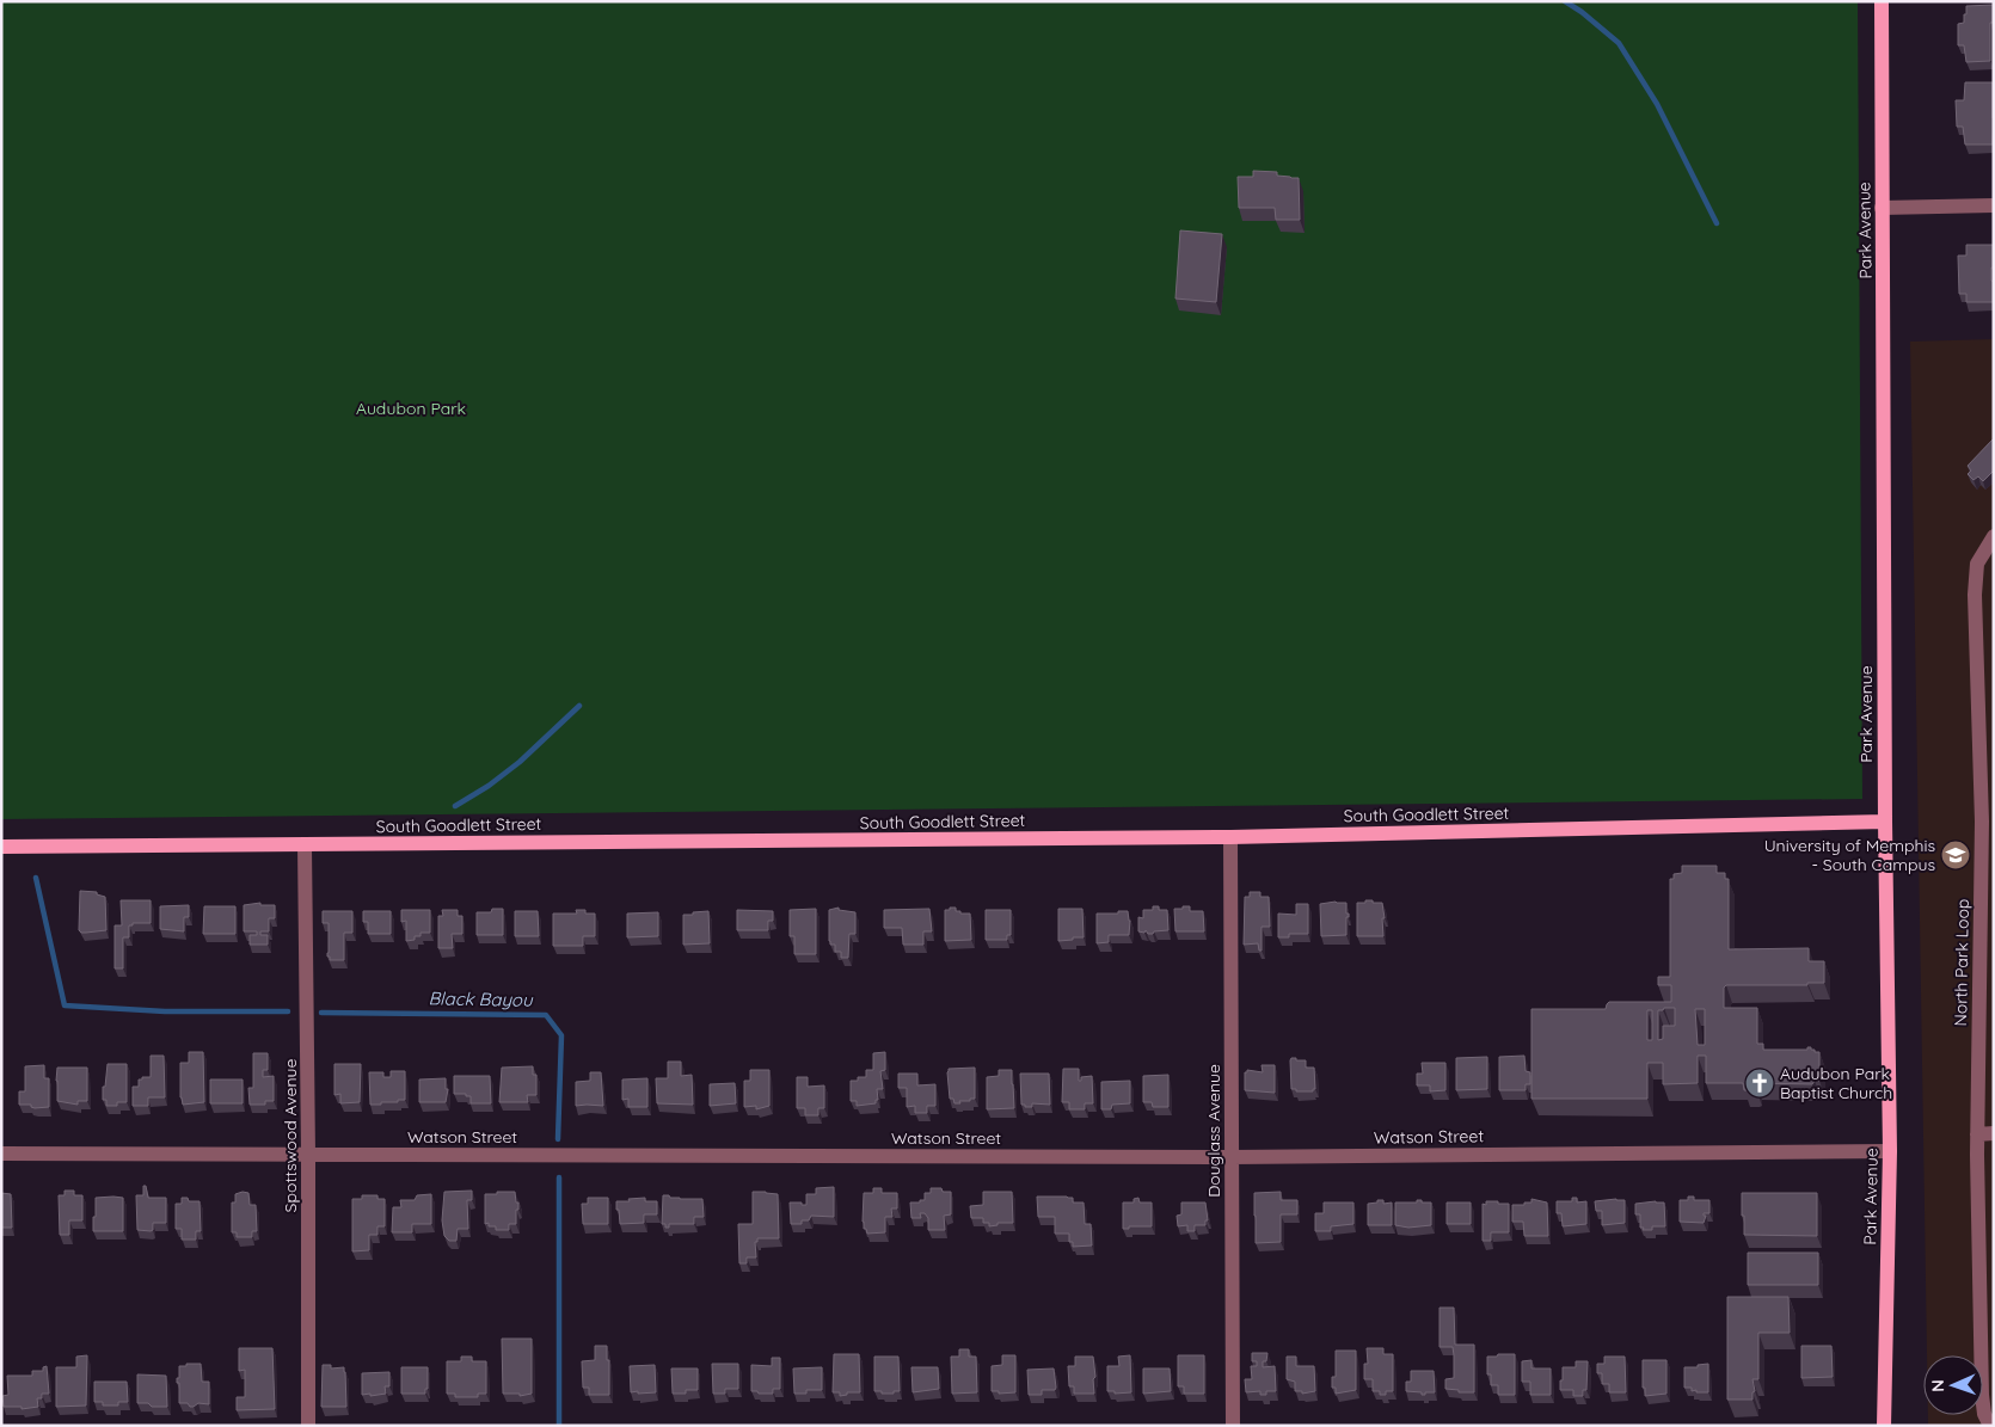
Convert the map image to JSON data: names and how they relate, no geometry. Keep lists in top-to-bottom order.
{
  "streets": {
    "main road": ["Park Avenue", "South Goodlett Street"],
    "street": [
      "North Park Loop",
      "Douglass Avenue",
      "Spottswood Avenue",
      "Watson Street"
    ]
  },
  "crossings": [
    ["Park Avenue", "South Goodlett Street"],
    ["Park Avenue", "Watson Street"],
    ["South Goodlett Street", "Douglass Avenue"],
    ["South Goodlett Street", "Spottswood Avenue"],
    ["Douglass Avenue", "Watson Street"],
    ["Spottswood Avenue", "Watson Street"]
  ],
  "water": ["Black Bayou"],
  "parks": ["Audubon Park"],
  "places": {
    "school or university": ["University of Memphis - South Campus"],
    "church": ["Audubon Park Baptist Church"]
  },
  "north": "left"
}
